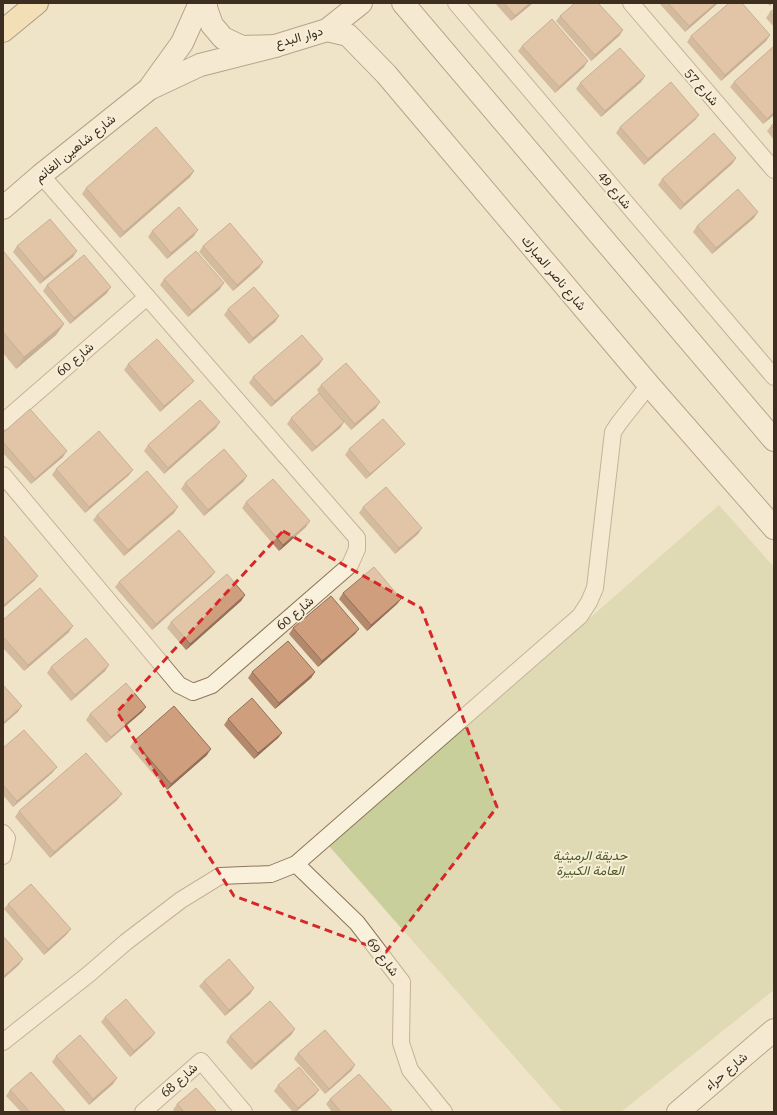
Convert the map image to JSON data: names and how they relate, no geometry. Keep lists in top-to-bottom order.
{
  "streets": {
    "street": [
      "دوار البدع",
      "شارع 57",
      "شارع شاهين الغانم",
      "شارع 49",
      "شارع ناصر المبارك",
      "شارع 60",
      "شارع 69",
      "شارع حراء",
      "شارع 68"
    ]
  },
  "crossings": [
    ["دوار البدع", "شارع شاهين الغانم"],
    ["دوار البدع", "شارع ناصر المبارك"],
    ["شارع شاهين الغانم", "شارع 60"]
  ],
  "parks": ["حديقة الرميثية العامة الكبيرة"]
}
